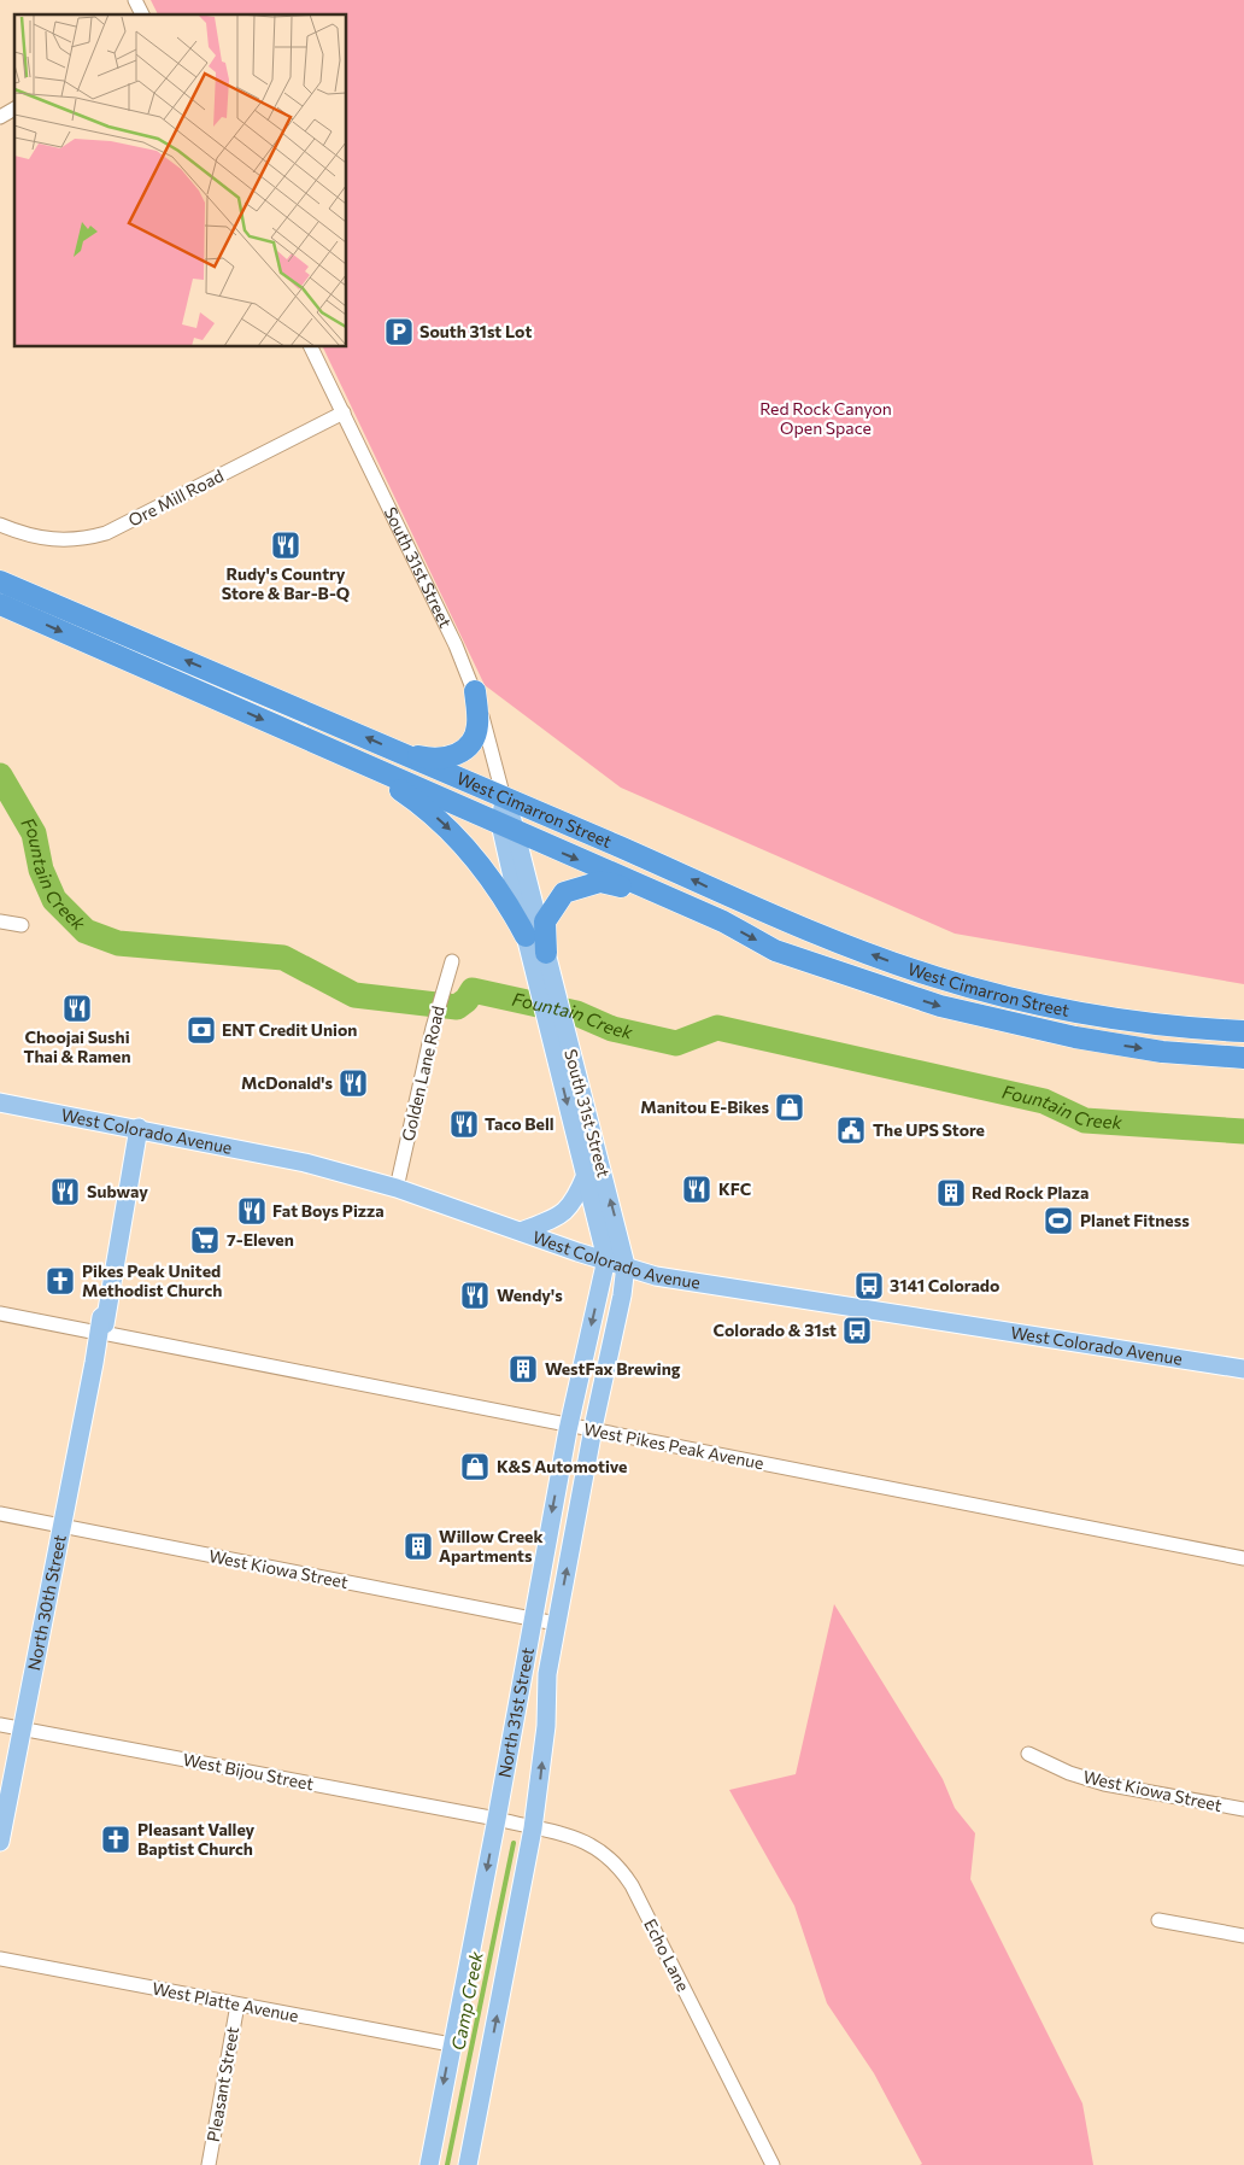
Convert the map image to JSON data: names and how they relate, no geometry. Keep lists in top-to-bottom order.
{
  "streets": {
    "highway": ["West Cimarron Street"],
    "main road": [
      "South 31st Street",
      "West Colorado Avenue",
      "North 30th Street",
      "North 31st Street"
    ],
    "street": [
      "Ore Mill Road",
      "Golden Lane Road",
      "West Pikes Peak Avenue",
      "West Kiowa Street",
      "West Bijou Street",
      "Echo Lane",
      "West Platte Avenue",
      "Pleasant Street"
    ]
  },
  "crossings": [
    ["Ore Mill Road", "South 31st Street"],
    ["South 31st Street", "West Cimarron Street"],
    ["South 31st Street", "West Colorado Avenue"],
    ["South 31st Street", "West Pikes Peak Avenue"],
    ["South 31st Street", "North 31st Street"],
    ["Golden Lane Road", "West Colorado Avenue"],
    ["West Colorado Avenue", "North 30th Street"],
    ["West Colorado Avenue", "North 31st Street"],
    ["West Pikes Peak Avenue", "North 30th Street"],
    ["West Pikes Peak Avenue", "North 31st Street"],
    ["West Kiowa Street", "North 30th Street"],
    ["West Kiowa Street", "North 31st Street"],
    ["North 30th Street", "West Bijou Street"],
    ["North 31st Street", "West Bijou Street"],
    ["North 31st Street", "Echo Lane"],
    ["North 31st Street", "West Platte Avenue"],
    ["West Bijou Street", "Echo Lane"],
    ["West Platte Avenue", "Pleasant Street"]
  ],
  "water": ["Fountain Creek", "Camp Creek"],
  "parks": ["Red Rock Canyon Open Space"],
  "places": {
    "parking": ["South 31st Lot"],
    "restaurant": [
      "Rudy's Country Store & Bar-B-Q",
      "Choojai Sushi Thai & Ramen",
      "McDonald's",
      "Taco Bell",
      "KFC",
      "Subway",
      "Fat Boys Pizza",
      "Wendy's"
    ],
    "bank": ["ENT Credit Union"],
    "shop": ["Manitou E-Bikes", "K&S Automotive"],
    "public building": ["The UPS Store"],
    "building": ["Red Rock Plaza", "WestFax Brewing", "Willow Creek Apartments"],
    "sports": ["Planet Fitness"],
    "supermarket": ["7-Eleven"],
    "church": ["Pikes Peak United Methodist Church", "Pleasant Valley Baptist Church"],
    "bus stop": ["3141 Colorado", "Colorado & 31st"]
  }
}
